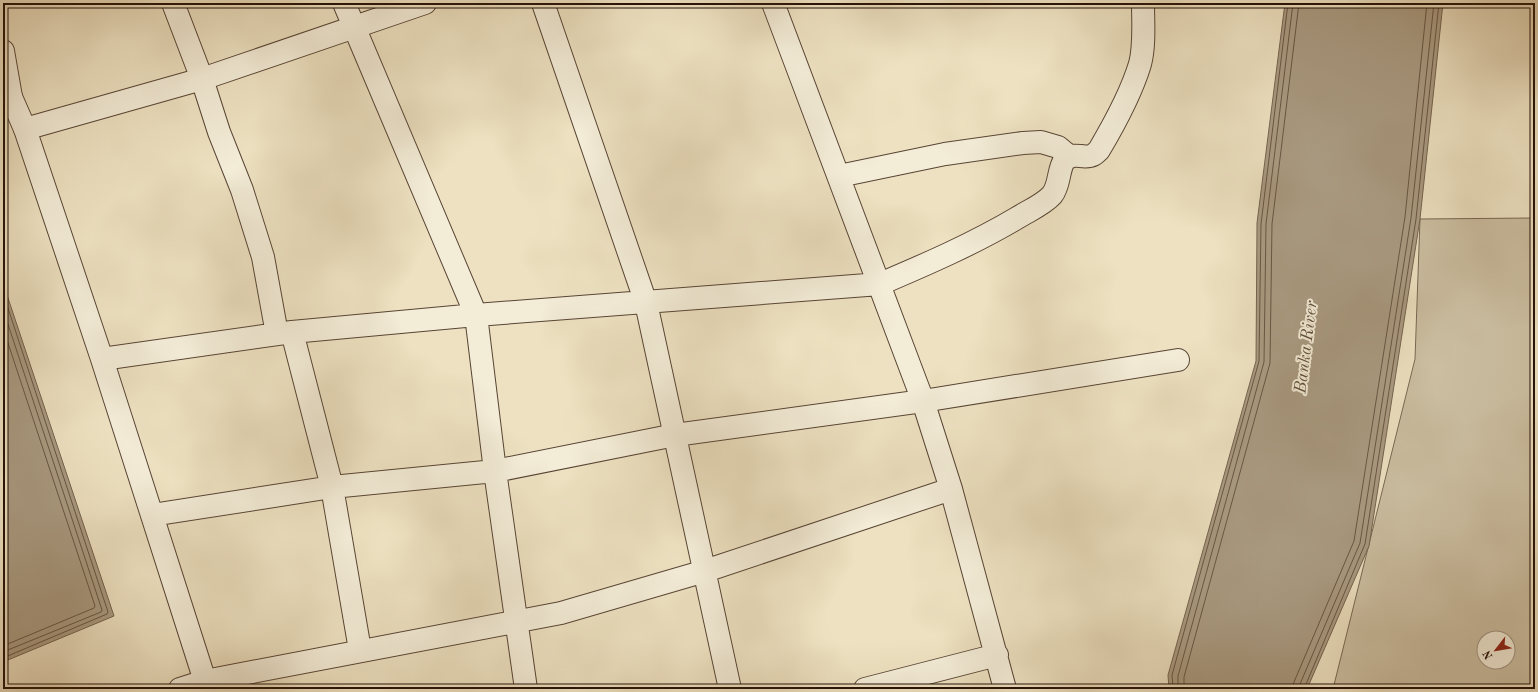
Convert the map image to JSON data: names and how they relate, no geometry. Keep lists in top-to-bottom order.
{
  "water": ["Banka River"],
  "north": "bottom left"
}
